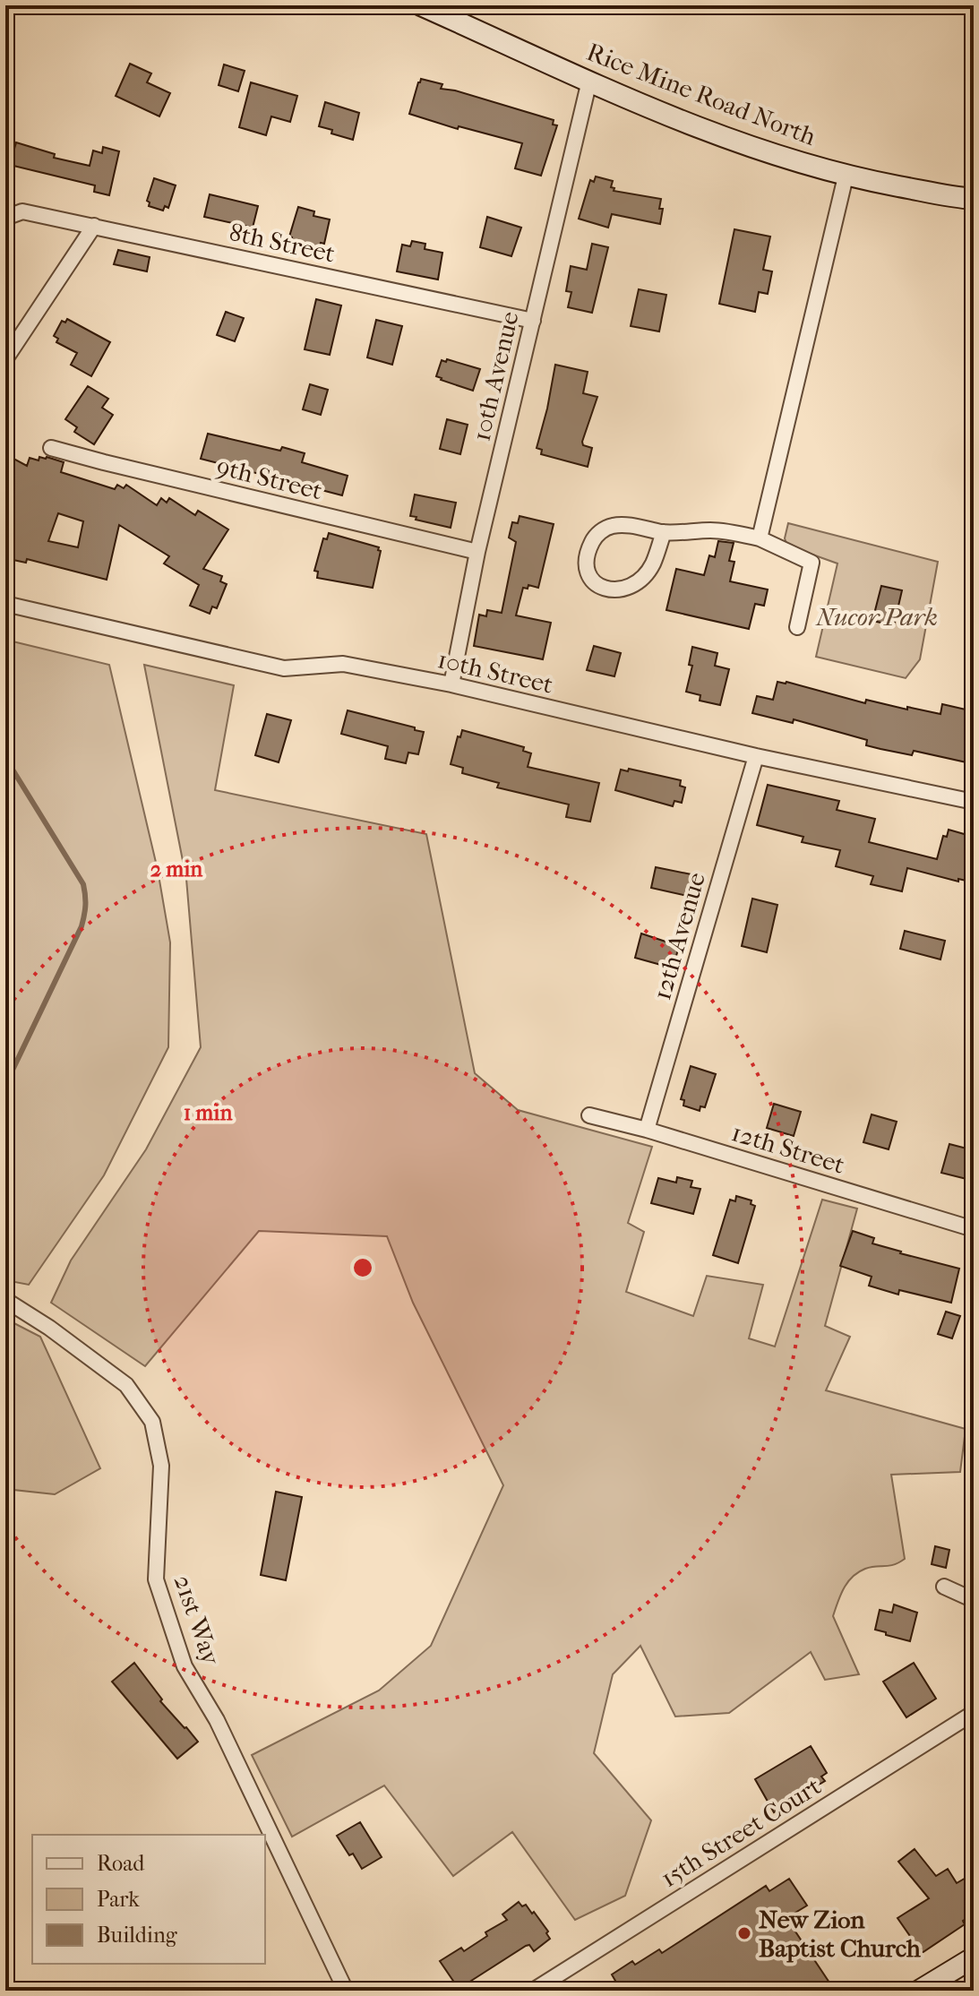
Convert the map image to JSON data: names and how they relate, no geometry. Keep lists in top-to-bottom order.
{
  "streets": {
    "main road": ["Rice Mine Road North"],
    "street": [
      "8th Street",
      "10th Avenue",
      "9th Street",
      "10th Street",
      "12th Avenue",
      "12th Street",
      "21st Way",
      "15th Street Court"
    ]
  },
  "crossings": [
    ["Rice Mine Road North", "10th Avenue"],
    ["8th Street", "10th Avenue"],
    ["10th Avenue", "9th Street"],
    ["10th Avenue", "10th Street"],
    ["10th Street", "12th Avenue"],
    ["12th Avenue", "12th Street"]
  ],
  "parks": ["Nucor Park"],
  "places": ["New Zion Baptist Church"],
  "legend": ["Road", "Park", "Building"],
  "rings": ["2 min", "1 min"]
}
